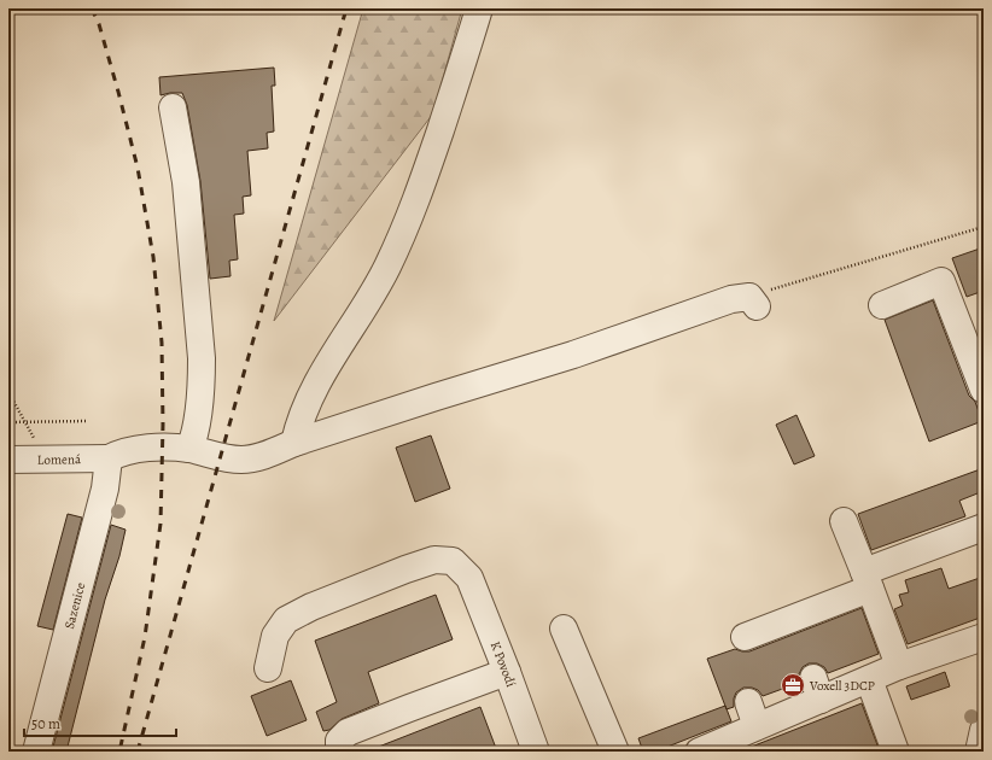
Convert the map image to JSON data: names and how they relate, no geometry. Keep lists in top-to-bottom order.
{
  "streets": {
    "street": ["Lomená", "Sazenice", "K Povodí"]
  },
  "crossings": [
    ["Lomená", "Sazenice"]
  ],
  "places": {
    "office": ["Voxell 3DCP"]
  },
  "scale_bar": "50 m"
}
